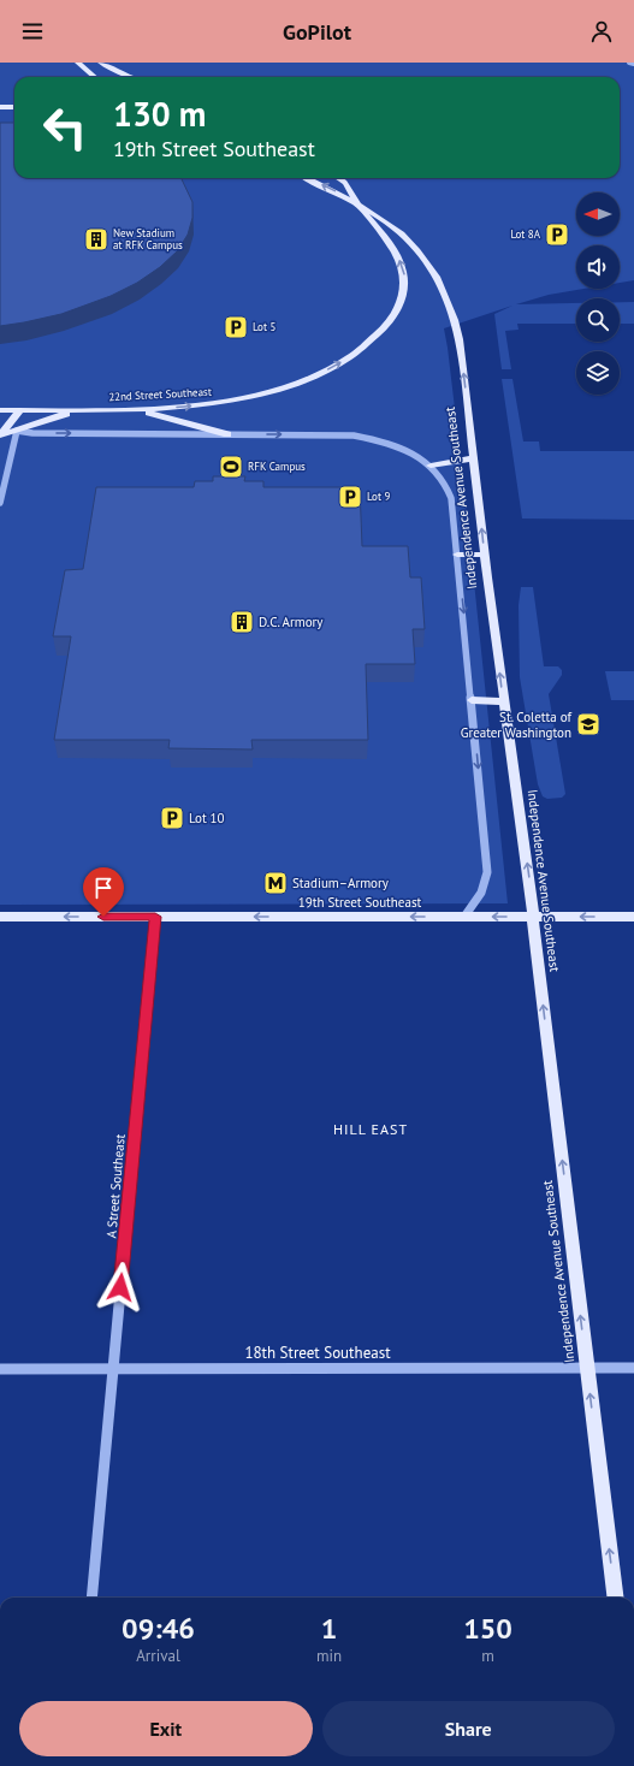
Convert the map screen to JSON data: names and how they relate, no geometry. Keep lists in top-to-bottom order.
{
  "streets": {
    "main road": ["22nd Street Southeast", "Independence Avenue Southeast", "19th Street Southeast"],
    "street": ["A Street Southeast", "18th Street Southeast"]
  },
  "crossings": [
    ["22nd Street Southeast", "Independence Avenue Southeast"],
    ["Independence Avenue Southeast", "19th Street Southeast"],
    ["Independence Avenue Southeast", "18th Street Southeast"],
    ["19th Street Southeast", "A Street Southeast"],
    ["A Street Southeast", "18th Street Southeast"]
  ],
  "one_way": ["22nd Street Southeast", "19th Street Southeast"],
  "districts": ["HILL EAST"],
  "places": {
    "parking": [
      "Lot 8A",
      "Lot 5",
      "Lot 9",
      "Lot 10"
    ],
    "building": ["New Stadium at RFK Campus", "D.C. Armory"],
    "sports": ["RFK Campus"],
    "school or university": ["St. Coletta of Greater Washington"],
    "metro station": ["Stadium–Armory"]
  },
  "north": "left",
  "page": {
    "header": "GoPilot",
    "turn": ["130 m", "19th Street Southeast"],
    "eta": [
      "09:46",
      "Arrival",
      "1",
      "min",
      "150",
      "m"
    ],
    "buttons": ["Exit", "Share"]
  }
}
